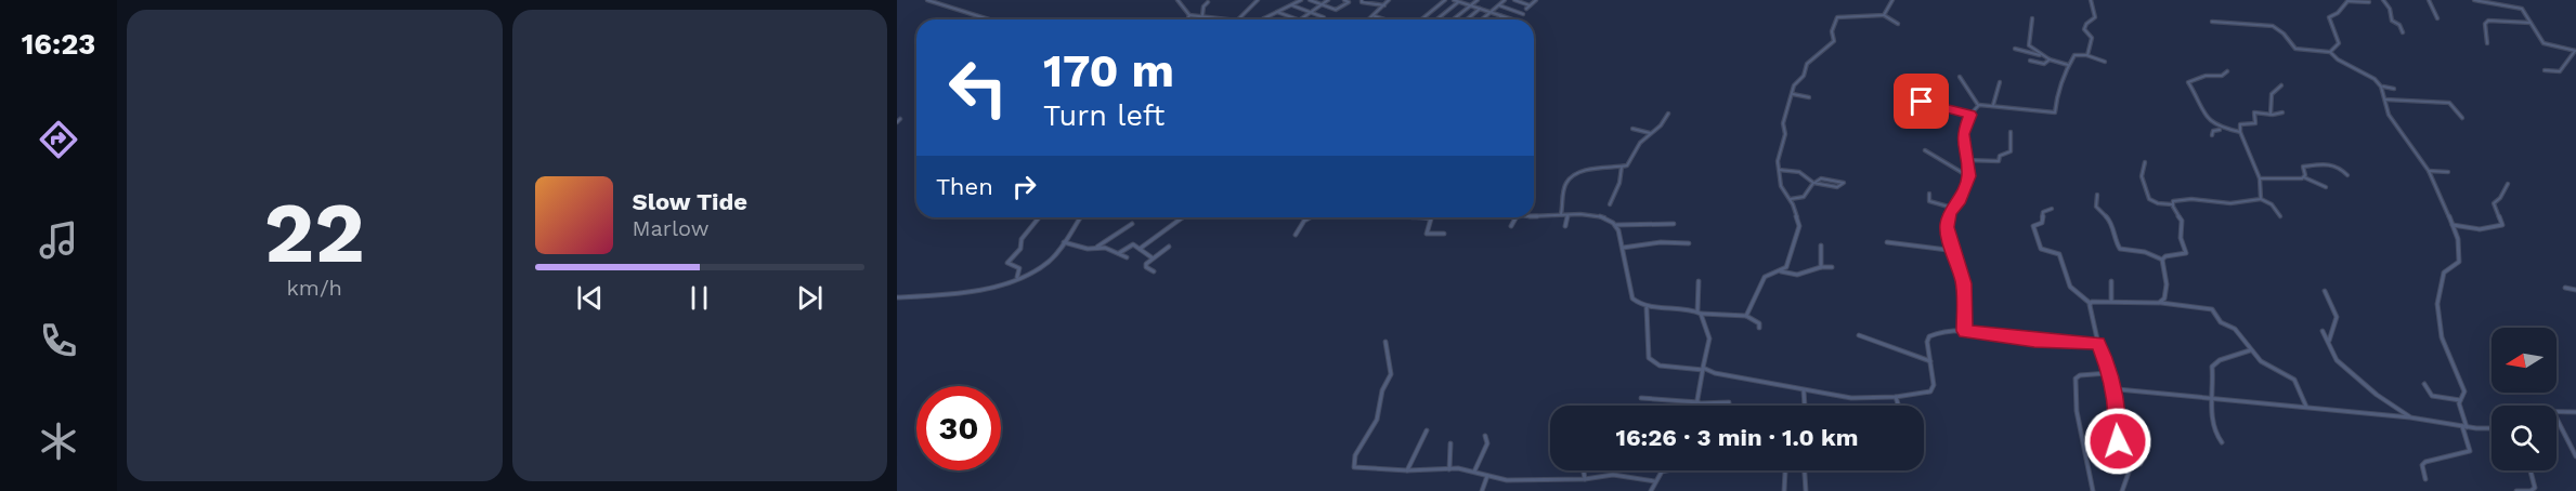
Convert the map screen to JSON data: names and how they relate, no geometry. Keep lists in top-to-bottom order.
{
  "north": "left",
  "page": {
    "tabs": "16:23",
    "tile": ["22", "km/h"],
    "turn": ["170 m", "Turn left"],
    "then": "Then",
    "song": ["Slow Tide", "Marlow"],
    "limit": "30",
    "trip": "16:26 · 3 min · 1.0 km"
  }
}
